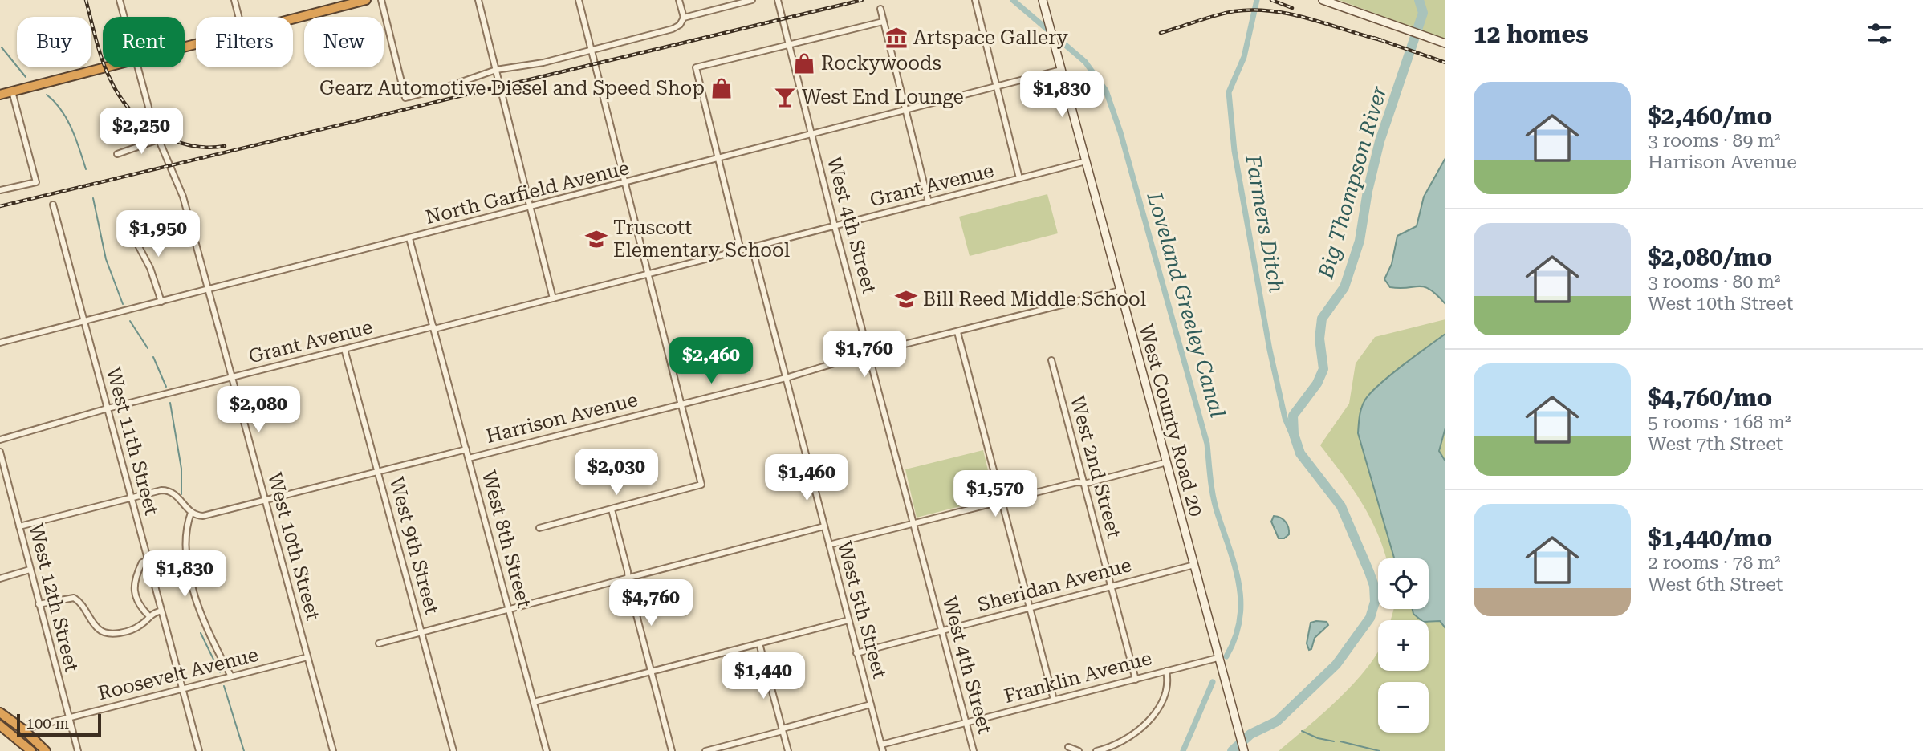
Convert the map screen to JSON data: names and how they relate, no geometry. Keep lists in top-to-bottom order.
{
  "streets": {
    "main road": ["West County Road 20"],
    "street": [
      "Grant Avenue",
      "North Garfield Avenue",
      "West 4th Street",
      "Harrison Avenue",
      "West 11th Street",
      "West 2nd Street",
      "West 8th Street",
      "West 9th Street",
      "West 10th Street",
      "Sheridan Avenue",
      "West 12th Street",
      "West 5th Street",
      "Roosevelt Avenue",
      "Franklin Avenue"
    ]
  },
  "crossings": [
    ["Grant Avenue", "West 4th Street"],
    ["Grant Avenue", "West County Road 20"],
    ["Grant Avenue", "West 11th Street"],
    ["Grant Avenue", "West 8th Street"],
    ["Grant Avenue", "West 9th Street"],
    ["Grant Avenue", "West 10th Street"],
    ["Grant Avenue", "West 5th Street"],
    ["North Garfield Avenue", "West 4th Street"],
    ["North Garfield Avenue", "West County Road 20"],
    ["North Garfield Avenue", "West 11th Street"],
    ["North Garfield Avenue", "West 8th Street"],
    ["North Garfield Avenue", "West 10th Street"],
    ["West 4th Street", "Harrison Avenue"],
    ["West 4th Street", "Sheridan Avenue"],
    ["West 4th Street", "Franklin Avenue"],
    ["Harrison Avenue", "West County Road 20"],
    ["Harrison Avenue", "West 8th Street"],
    ["Harrison Avenue", "West 9th Street"],
    ["Harrison Avenue", "West 10th Street"],
    ["Harrison Avenue", "West 5th Street"],
    ["West County Road 20", "Sheridan Avenue"],
    ["West County Road 20", "Franklin Avenue"],
    ["West 11th Street", "Roosevelt Avenue"],
    ["West 2nd Street", "Sheridan Avenue"],
    ["West 2nd Street", "Franklin Avenue"],
    ["West 10th Street", "Roosevelt Avenue"],
    ["Sheridan Avenue", "West 5th Street"],
    ["West 12th Street", "Roosevelt Avenue"],
    ["West 5th Street", "Franklin Avenue"]
  ],
  "water": ["Big Thompson River", "Farmers Ditch", "Loveland Greeley Canal"],
  "places": {
    "museum": ["Artspace Gallery"],
    "shop": ["Rockywoods", "Gearz Automotive Diesel and Speed Shop"],
    "bar": ["West End Lounge"],
    "school or university": ["Truscott Elementary School", "Bill Reed Middle School"]
  },
  "scale_bar": "100 m",
  "page": {
    "heading": "12 homes",
    "chip": [
      "Buy",
      "Rent",
      "Filters",
      "New"
    ],
    "list": [
      {
        "name": "$2,460/mo",
        "note": "3 rooms · 89 m² · Harrison Avenue"
      },
      {
        "name": "$2,080/mo",
        "note": "3 rooms · 80 m² · West 10th Street"
      },
      {
        "name": "$4,760/mo",
        "note": "5 rooms · 168 m² · West 7th Street"
      },
      {
        "name": "$1,440/mo",
        "note": "2 rooms · 78 m² · West 6th Street"
      }
    ],
    "price": [
      "$1,830",
      "$2,250",
      "$1,950",
      "$1,760",
      "$2,460",
      "$2,080",
      "$2,030",
      "$1,460",
      "$1,570",
      "$1,830",
      "$4,760",
      "$1,440"
    ],
    "map_buttons": ["+", "−"],
    "scale": "100 m"
  }
}
